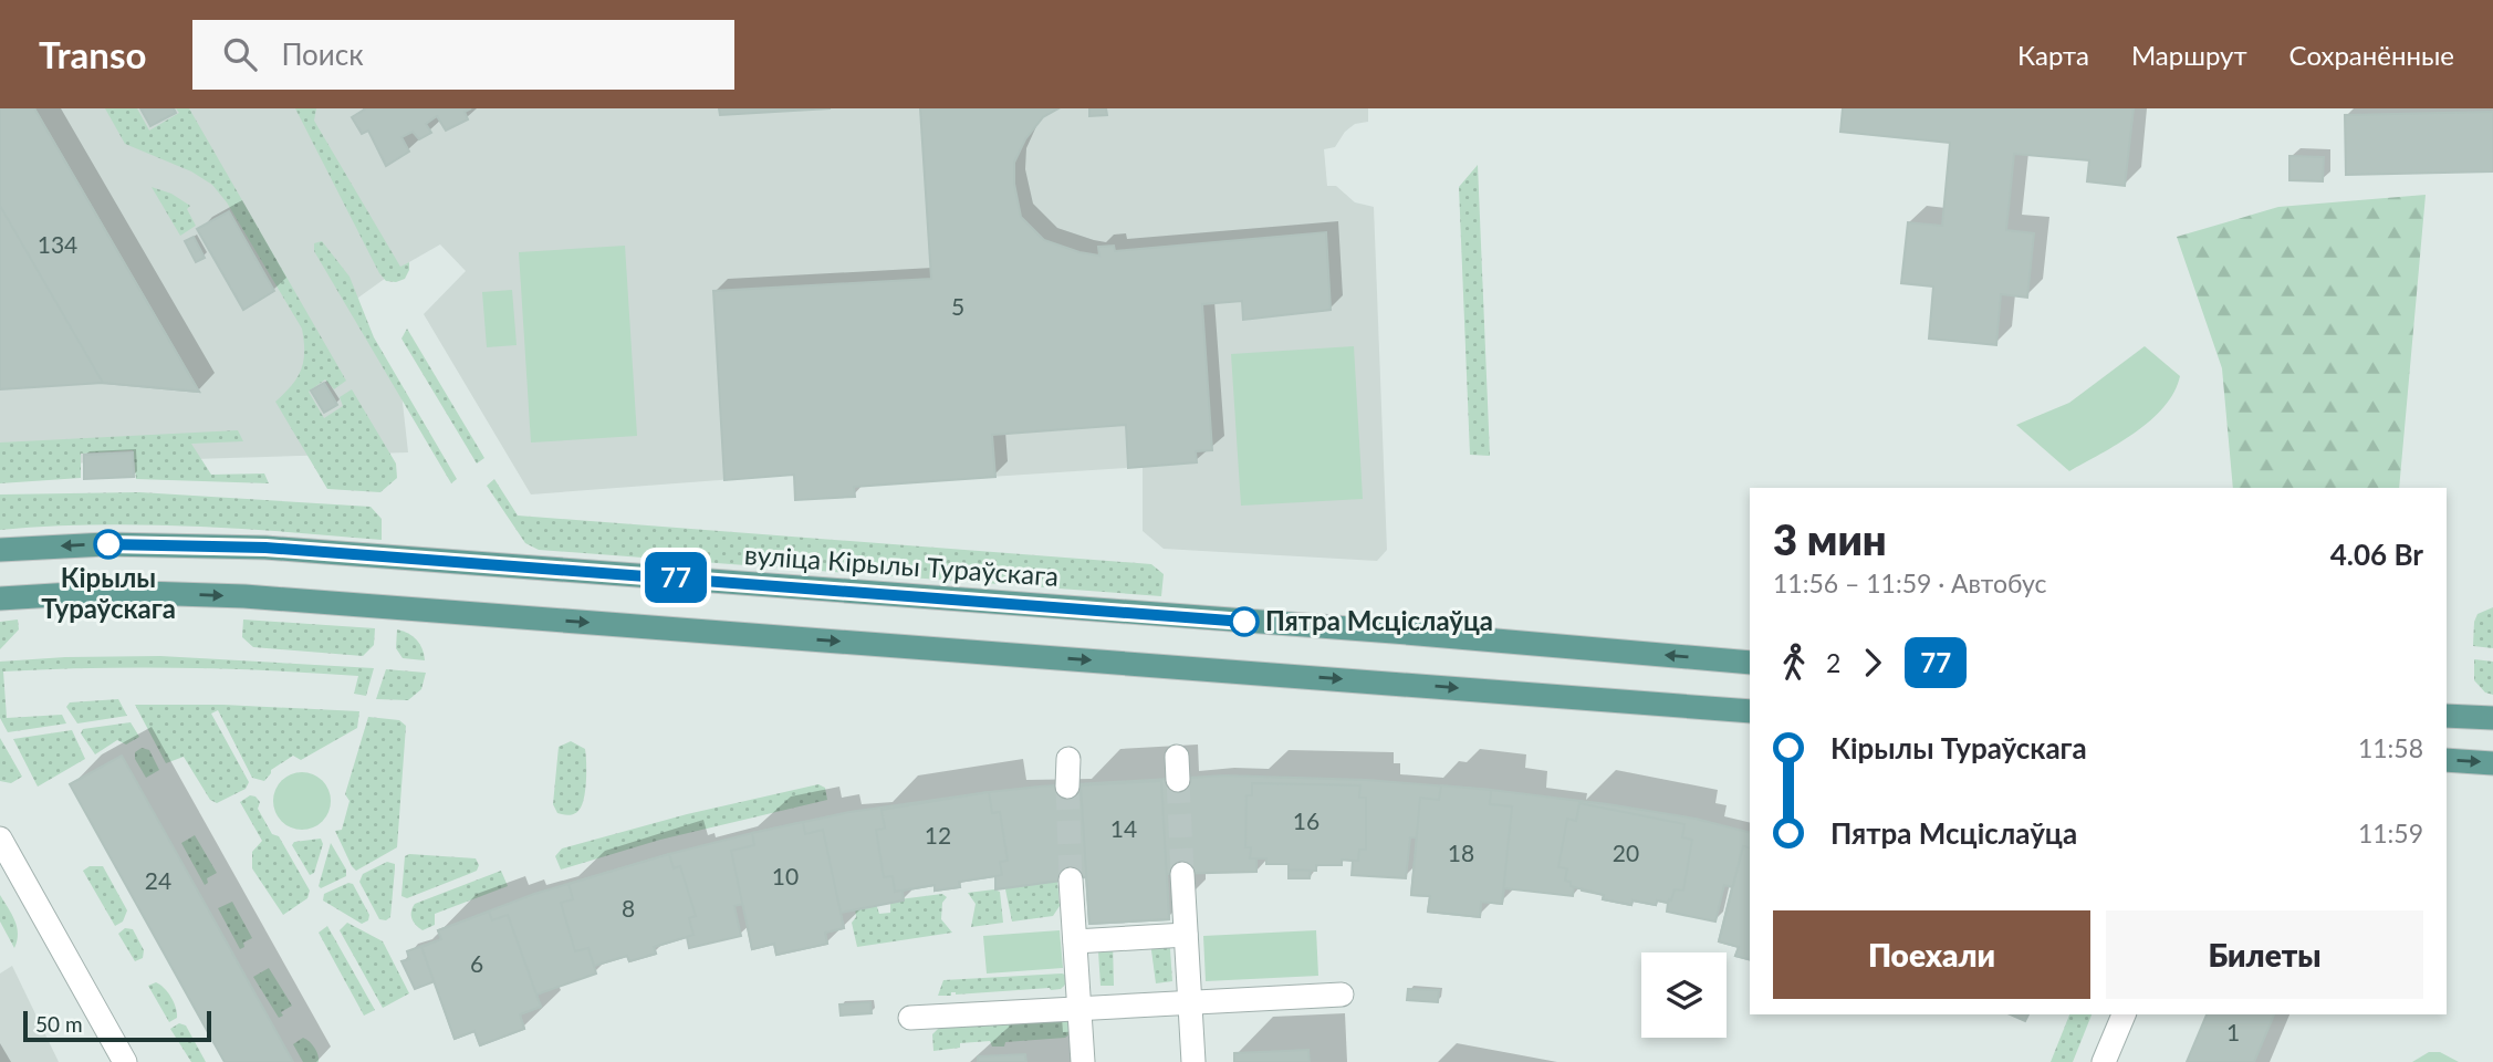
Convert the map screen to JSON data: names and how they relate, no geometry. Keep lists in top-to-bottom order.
{
  "streets": {
    "main road": ["вуліца Кірылы Тураўскага"]
  },
  "places": ["Кірылы Тураўскага", "Пятра Мсціслаўца"],
  "lines": ["bus line 77"],
  "house_numbers": [
    "134",
    "5",
    "16",
    "14",
    "12",
    "18",
    "20",
    "10",
    "24",
    "8",
    "6",
    "1"
  ],
  "scale_bar": "50 m",
  "page": {
    "header": "Transo",
    "search": "Поиск",
    "nav": ["Карта", "Маршрут", "Сохранённые"],
    "on_map": "77",
    "heading": ["3 мин", "11:56 – 11:59 · Автобус", "4.06 Br"],
    "legs": ["2", "77"],
    "list": [
      {
        "name": "Кірылы Тураўскага",
        "value": "11:58"
      },
      {
        "name": "Пятра Мсціслаўца",
        "value": "11:59"
      }
    ],
    "buttons": ["Поехали", "Билеты"],
    "scale": "50 m"
  }
}
